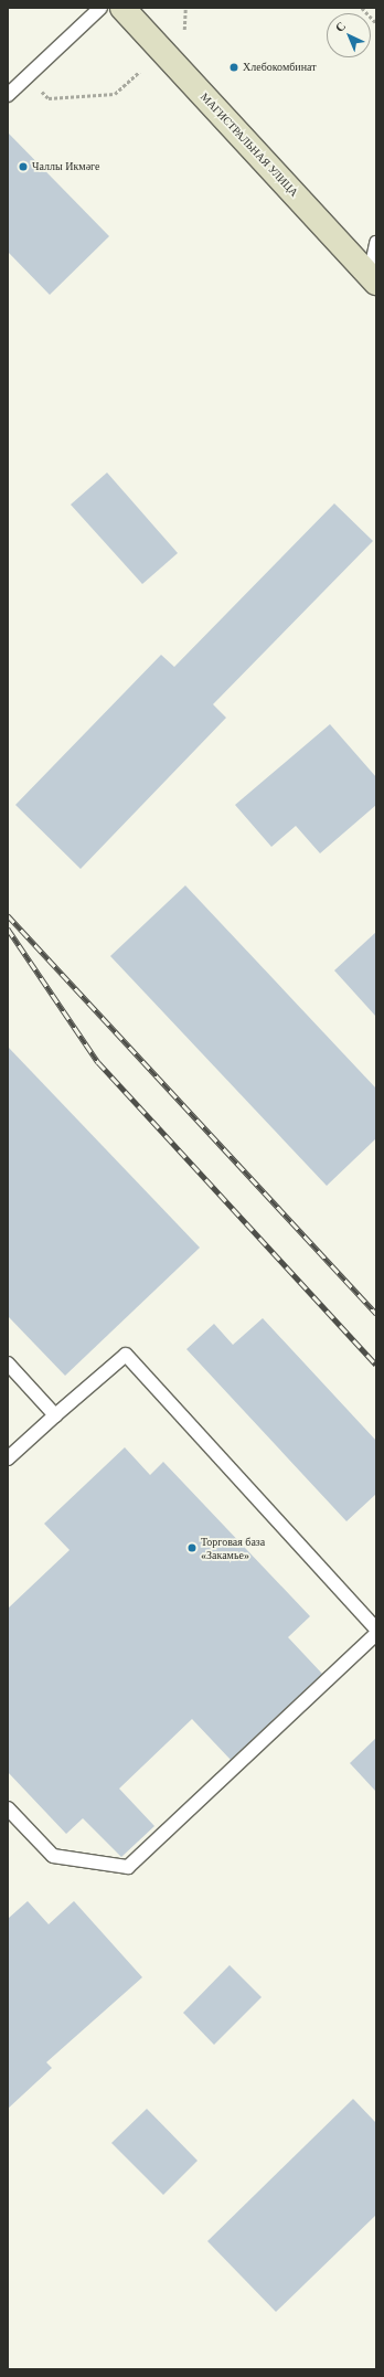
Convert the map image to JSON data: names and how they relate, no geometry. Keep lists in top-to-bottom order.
{
  "streets": {
    "main road": ["МАГИСТРАЛЬНАЯ УЛИЦА"]
  },
  "places": ["Хлебокомбинат", "Чаллы Икмәге", "Торговая база «Закамье»"],
  "north": "top left"
}
